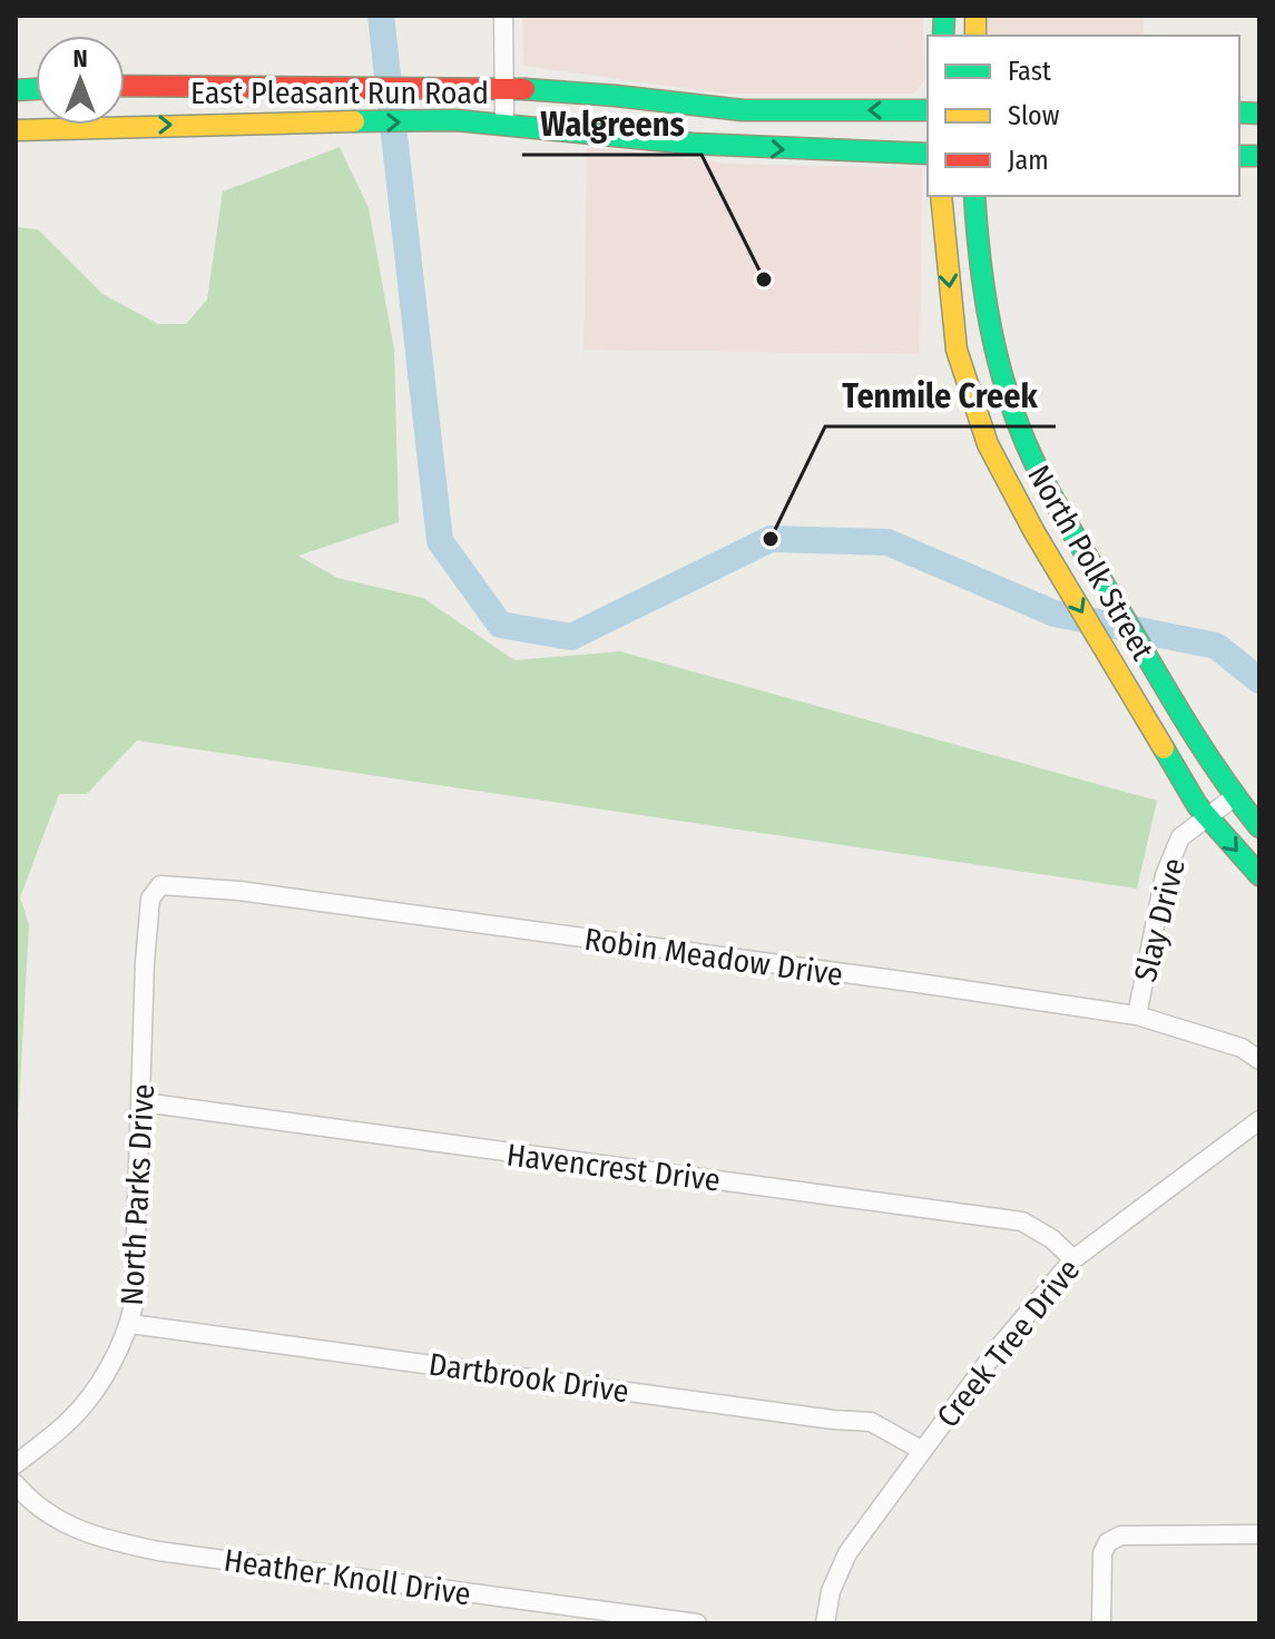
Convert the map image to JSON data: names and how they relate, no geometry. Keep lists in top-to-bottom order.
{
  "streets": {
    "main road": ["East Pleasant Run Road", "North Polk Street"],
    "street": [
      "Slay Drive",
      "Robin Meadow Drive",
      "Havencrest Drive",
      "North Parks Drive",
      "Creek Tree Drive",
      "Dartbrook Drive",
      "Heather Knoll Drive"
    ]
  },
  "crossings": [
    ["North Polk Street", "Slay Drive"],
    ["Slay Drive", "Robin Meadow Drive"],
    ["Robin Meadow Drive", "North Parks Drive"],
    ["Havencrest Drive", "North Parks Drive"],
    ["Havencrest Drive", "Creek Tree Drive"],
    ["North Parks Drive", "Dartbrook Drive"],
    ["Creek Tree Drive", "Dartbrook Drive"]
  ],
  "places": ["Walgreens", "Tenmile Creek"],
  "legend": ["Fast", "Slow", "Jam"],
  "north": "top"
}
